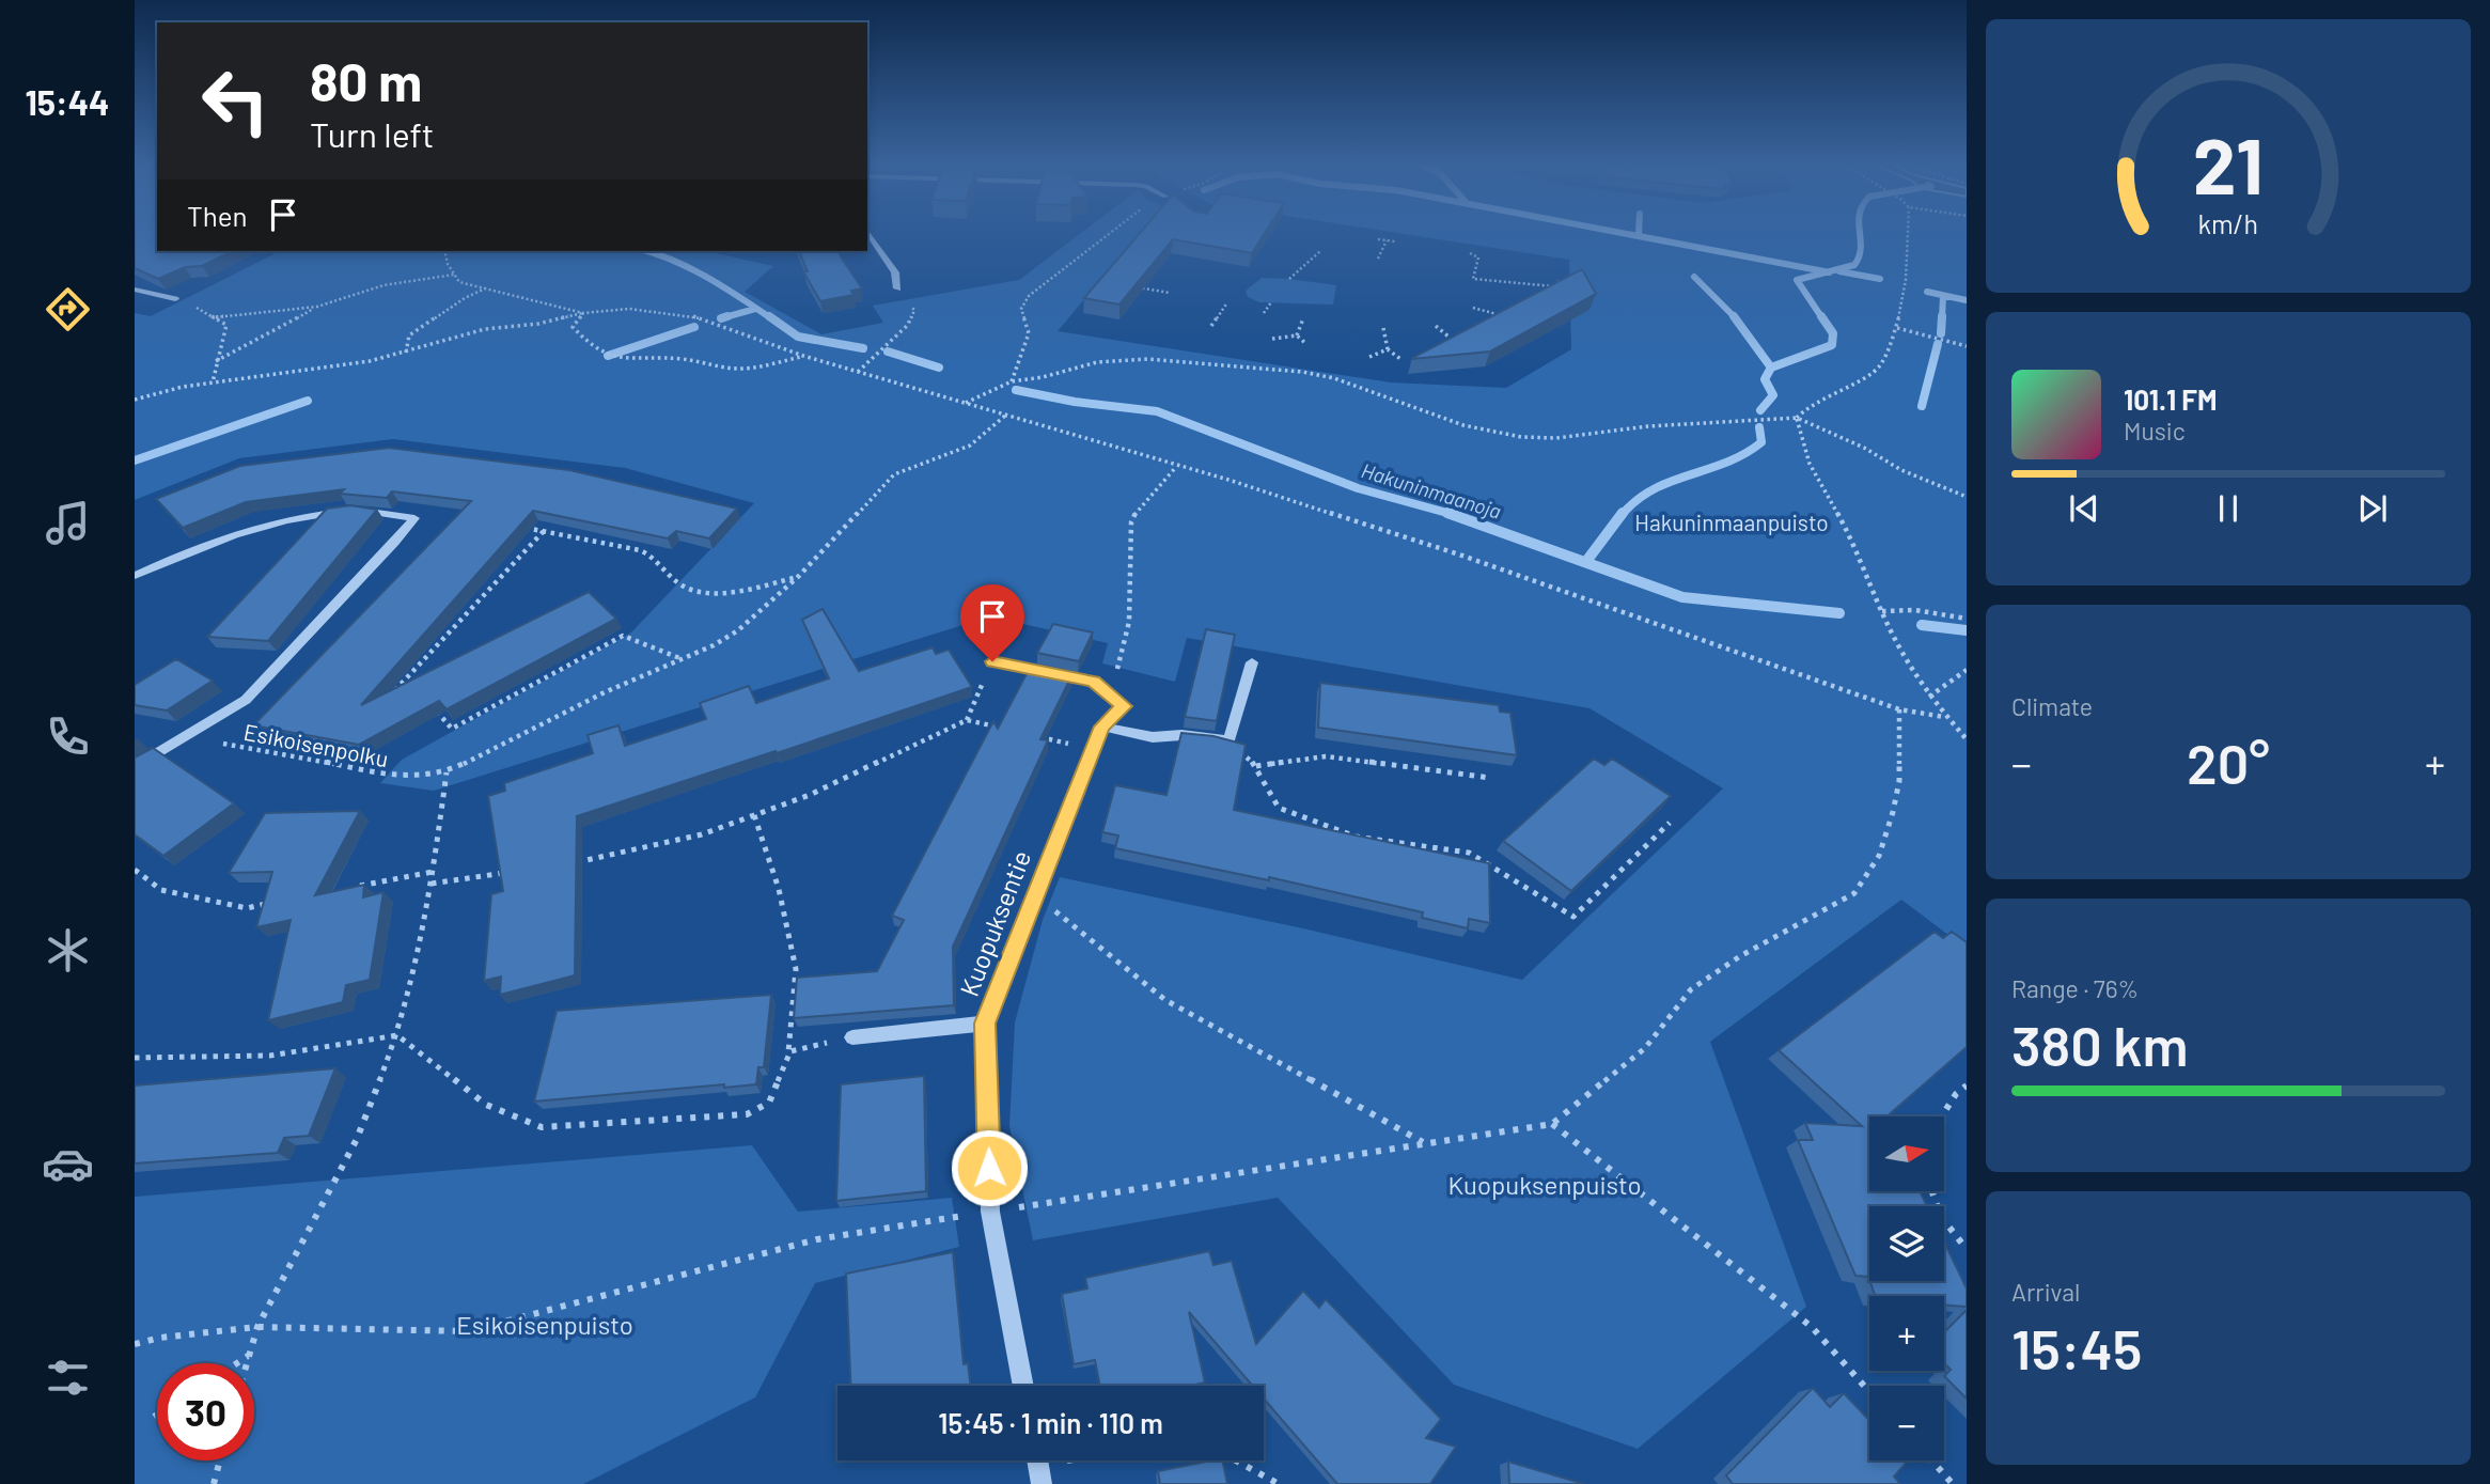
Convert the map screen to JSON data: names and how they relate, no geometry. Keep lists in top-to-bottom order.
{
  "streets": {
    "street": ["Kuopuksentie"],
    "path": ["Esikoisenpolku"]
  },
  "water": ["Hakuninmaanoja"],
  "parks": ["Hakuninmaanpuisto", "Kuopuksenpuisto", "Esikoisenpuisto"],
  "north": "right",
  "page": {
    "tabs": "15:44",
    "turn": ["80 m", "Turn left"],
    "then": "Then",
    "song": ["101.1 FM", "Music"],
    "tile": [
      "Climate",
      ["Range · 76%", "380 km"],
      ["Arrival", "15:45"]
    ],
    "heat": ["−", "20°", "+"],
    "map_buttons": ["+", "−"],
    "limit": "30",
    "trip": "15:45 · 1 min · 110 m",
    "gauge": ["21", "km/h"]
  }
}
